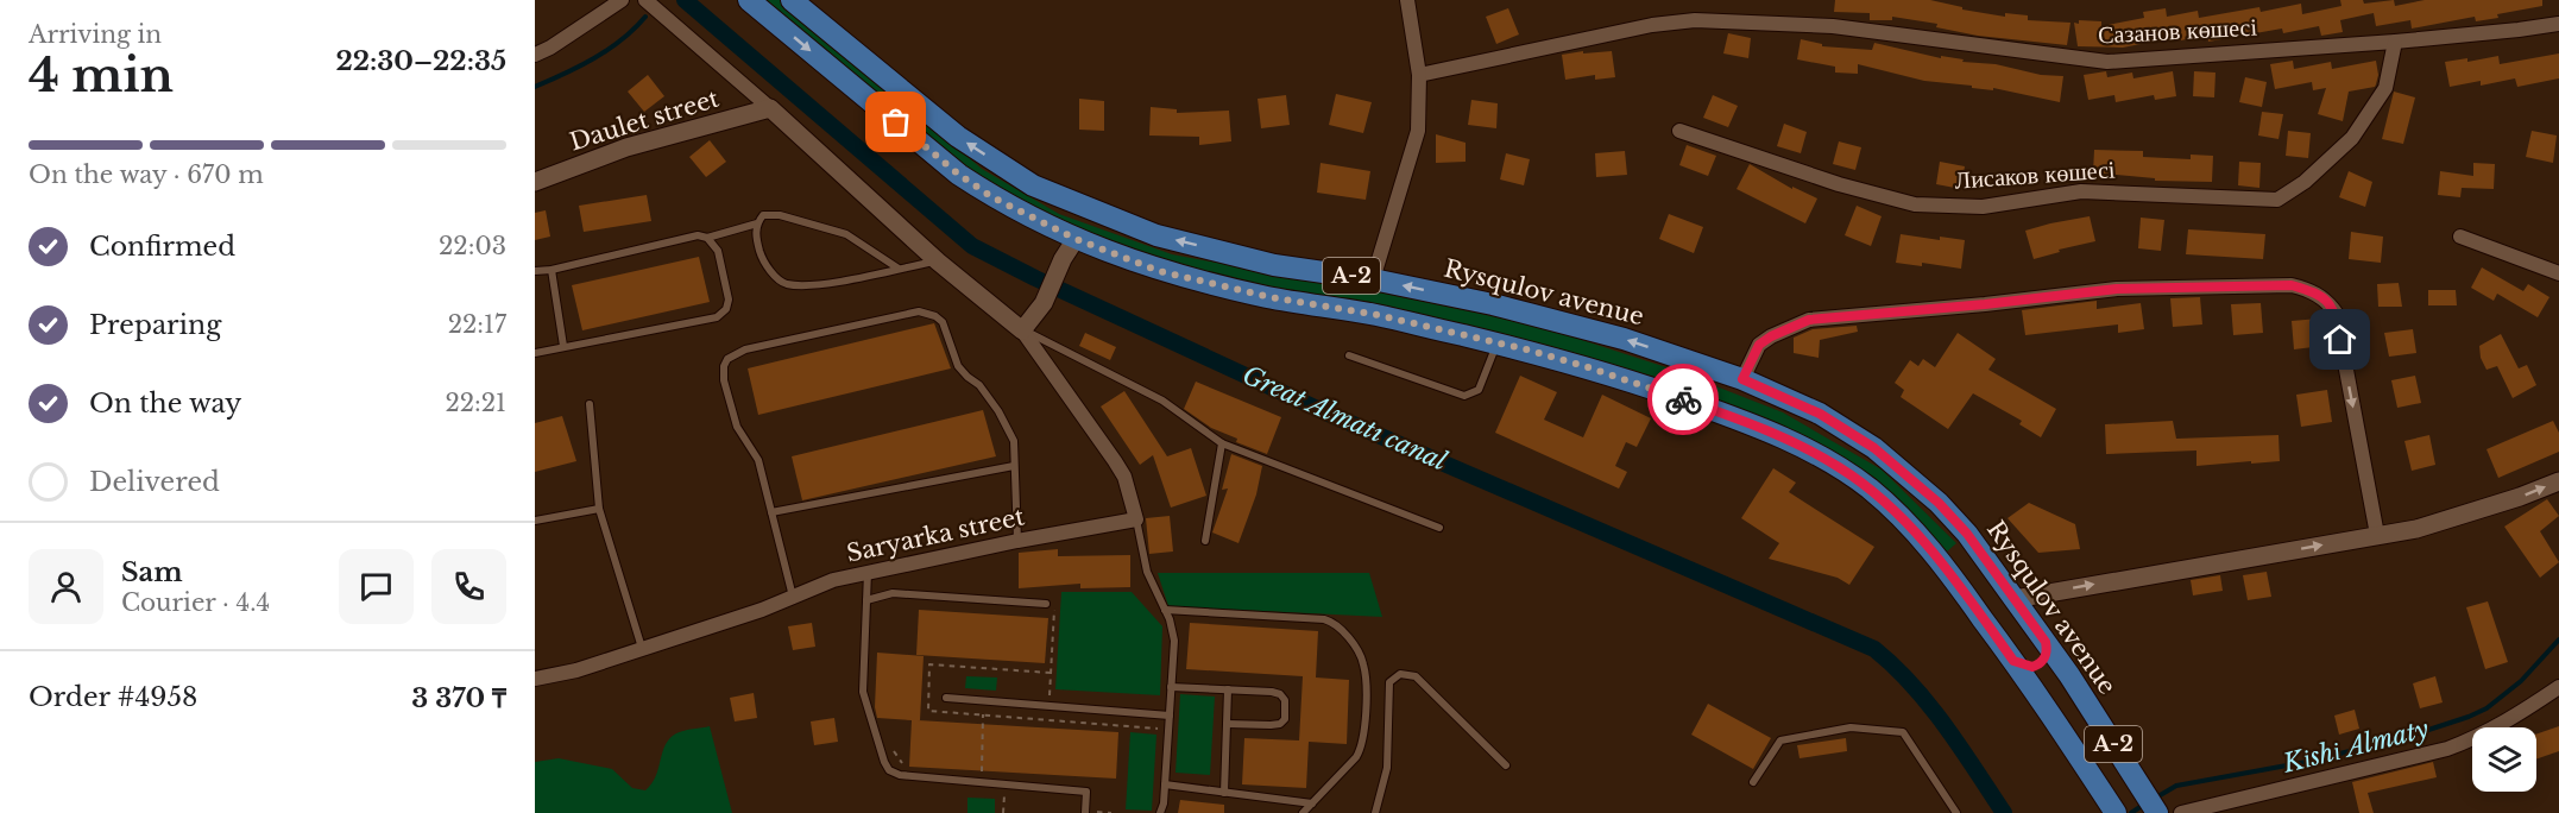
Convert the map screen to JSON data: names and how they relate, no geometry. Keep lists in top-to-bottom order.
{
  "streets": {
    "main road": ["A-2", "Rysqulov avenue"],
    "street": [
      "Сазанов көшесі",
      "Daulet street",
      "Лисаков көшесі",
      "Saryarka street"
    ]
  },
  "crossings": [
    ["Сазанов көшесі", "Лисаков көшесі"]
  ],
  "water": ["Great Almatı canal", "Kіshі Almaty"],
  "page": {
    "heading": ["4 min", "Arriving in", "22:30–22:35"],
    "panel": [
      "Sam",
      "Courier · 4.4",
      "Order #4958",
      "3 370 ₸"
    ],
    "bar": "On the way · 670 m",
    "list": [
      ["Confirmed", "22:03"],
      ["Preparing", "22:17"],
      ["On the way", "22:21"],
      "Delivered"
    ]
  }
}
